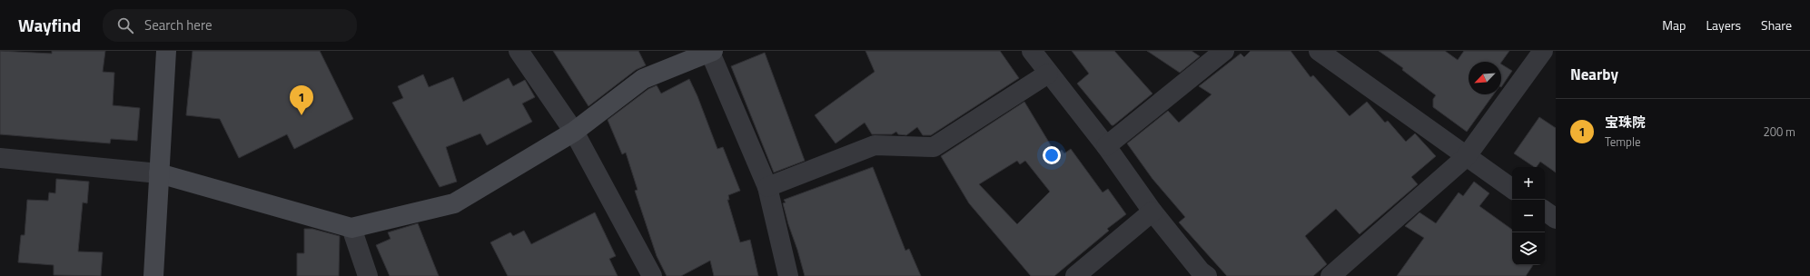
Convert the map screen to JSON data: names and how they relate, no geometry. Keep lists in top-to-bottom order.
{
  "north": "bottom left",
  "page": {
    "header": "Wayfind",
    "search": "Search here",
    "nav": ["Map", "Layers", "Share"],
    "heading": "Nearby",
    "pins": "1",
    "list": [
      {
        "mark": "1",
        "name": "宝珠院",
        "note": "Temple",
        "value": "200 m"
      }
    ],
    "map_buttons": ["+", "−"]
  }
}
